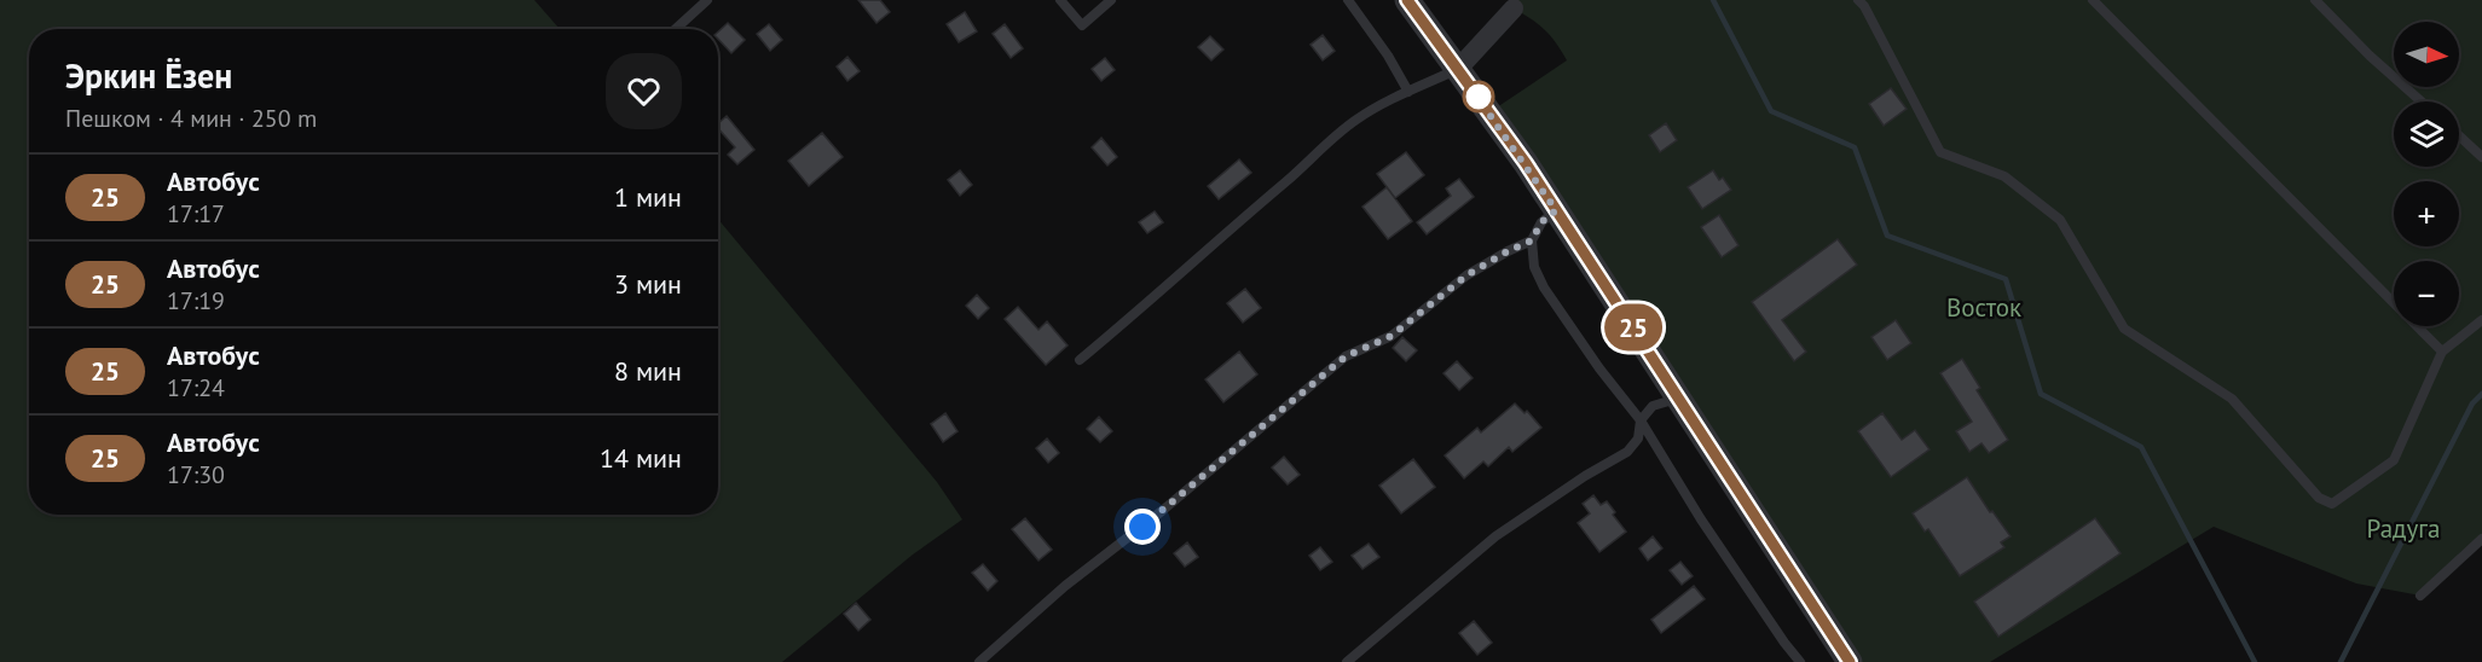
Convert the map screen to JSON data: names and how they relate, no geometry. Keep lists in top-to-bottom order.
{
  "parks": ["Восток", "Радуга"],
  "lines": ["bus line 25"],
  "north": "right",
  "page": {
    "on_map": "25",
    "map_buttons": ["+", "−"],
    "heading": ["Эркин Ёзен", "Пешком · 4 мин · 250 m"],
    "list": [
      {
        "mark": "25",
        "name": "Автобус",
        "note": "17:17",
        "value": "1 мин"
      },
      {
        "mark": "25",
        "name": "Автобус",
        "note": "17:19",
        "value": "3 мин"
      },
      {
        "mark": "25",
        "name": "Автобус",
        "note": "17:24",
        "value": "8 мин"
      },
      {
        "mark": "25",
        "name": "Автобус",
        "note": "17:30",
        "value": "14 мин"
      }
    ]
  }
}
